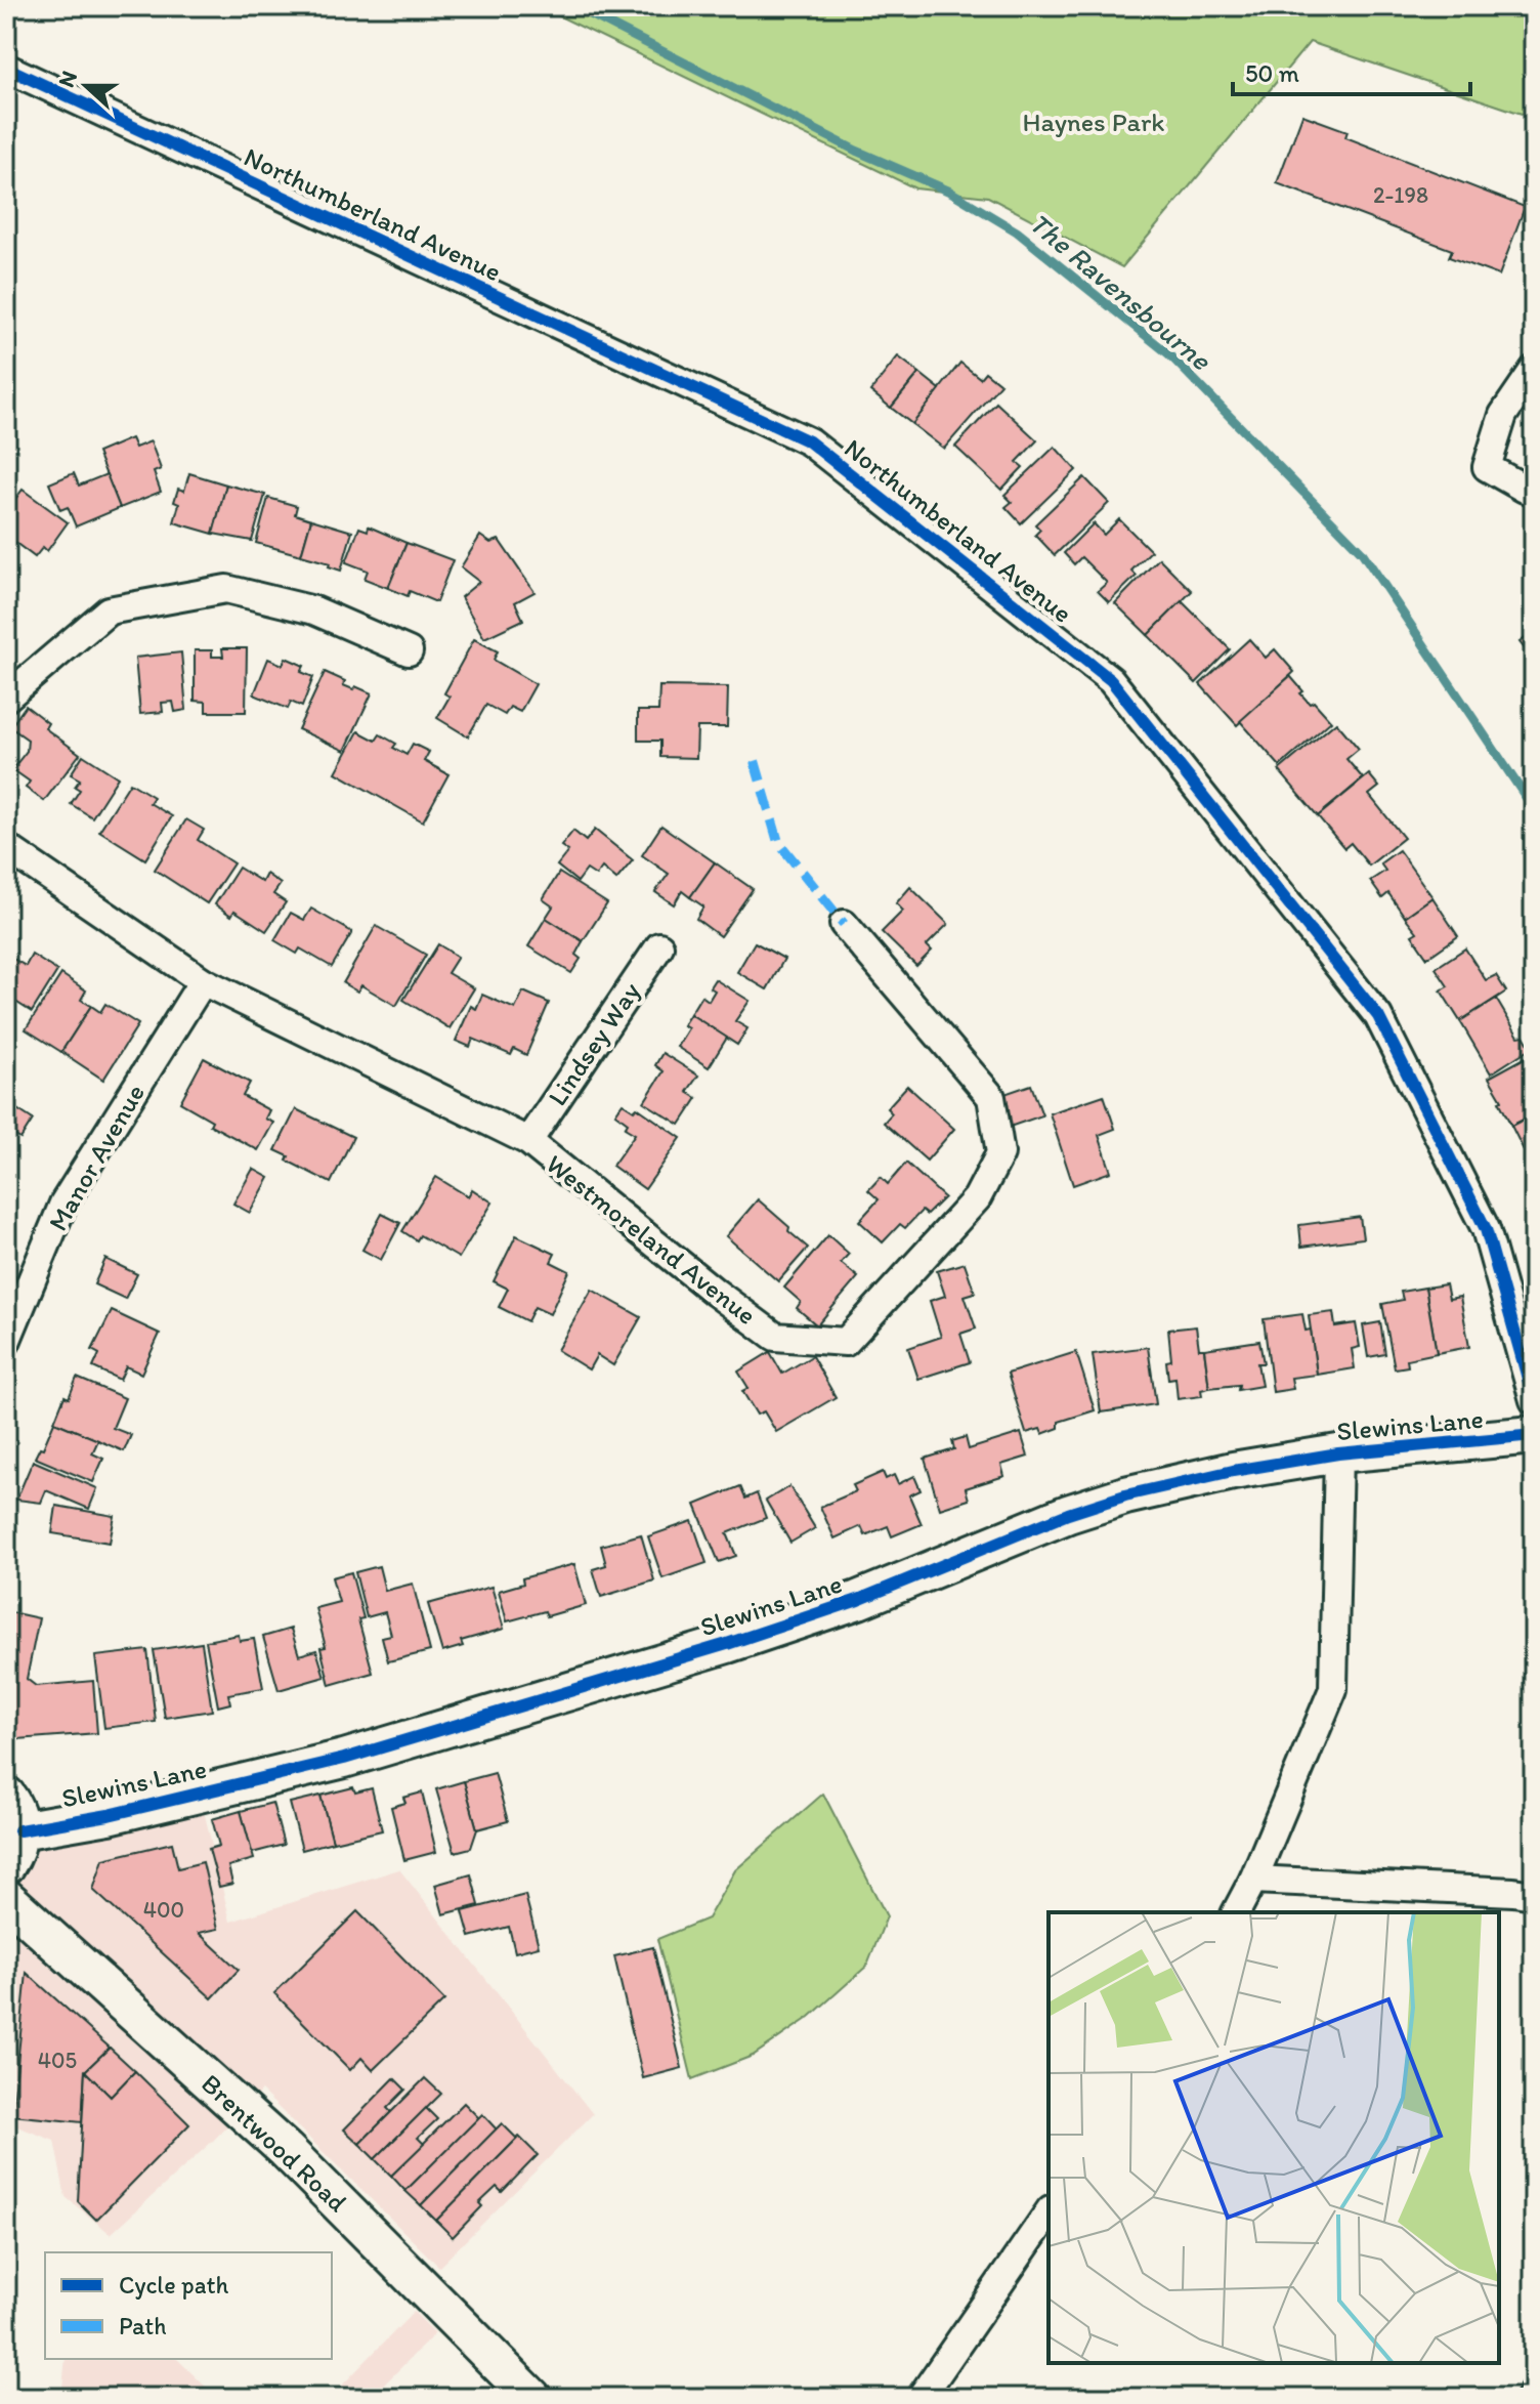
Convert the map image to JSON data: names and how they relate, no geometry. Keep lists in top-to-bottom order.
{
  "streets": {
    "street": [
      "Northumberland Avenue",
      "Lindsey Way",
      "Manor Avenue",
      "Westmoreland Avenue",
      "Slewins Lane",
      "Brentwood Road"
    ]
  },
  "crossings": [
    ["Lindsey Way", "Westmoreland Avenue"],
    ["Manor Avenue", "Westmoreland Avenue"]
  ],
  "water": ["The Ravensbourne"],
  "parks": ["Haynes Park"],
  "house_numbers": ["2-198", "400", "405"],
  "legend": ["Cycle path", "Path"],
  "scale_bar": "50 m",
  "north": "left"
}
